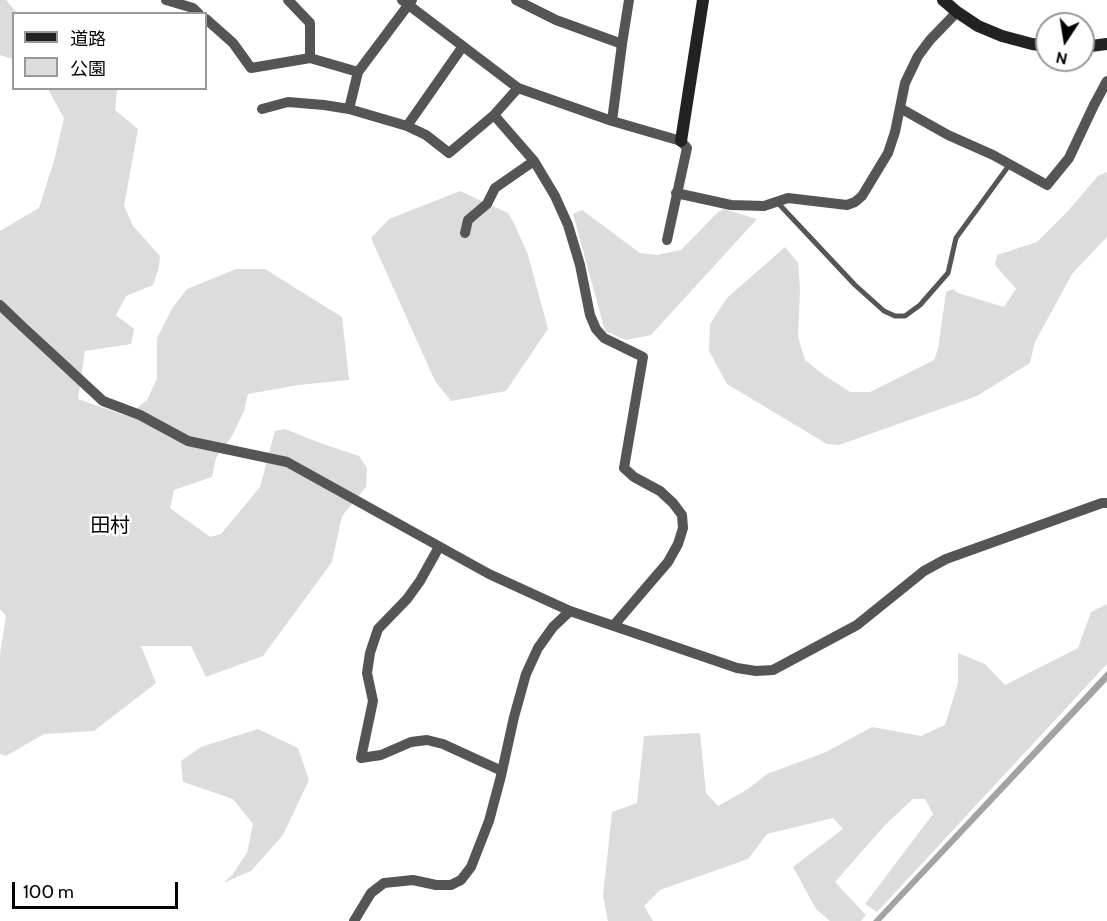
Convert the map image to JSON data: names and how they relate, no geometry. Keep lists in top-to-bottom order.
{
  "districts": ["田村"],
  "legend": ["道路", "公園"],
  "scale_bar": "100 m",
  "north": "bottom"
}
